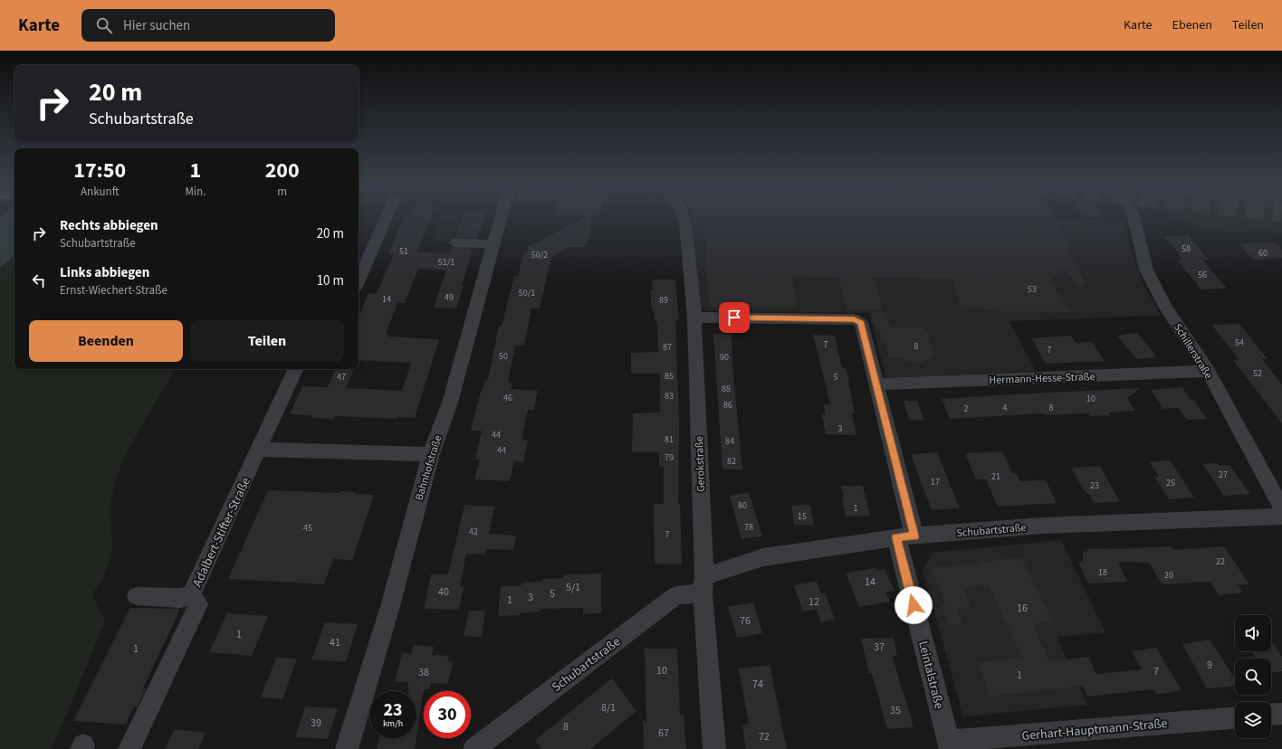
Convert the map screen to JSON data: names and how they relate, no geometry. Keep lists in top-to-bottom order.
{
  "streets": {
    "street": [
      "Schillerstraße",
      "Hermann-Hesse-Straße",
      "Gerokstraße",
      "Bahnhofstraße",
      "Schubartstraße",
      "Adalbert-Stifter-Straße",
      "Leintalstraße",
      "Gerhart-Hauptmann-Straße"
    ]
  },
  "crossings": [
    ["Schillerstraße", "Hermann-Hesse-Straße"],
    ["Hermann-Hesse-Straße", "Leintalstraße"],
    ["Gerokstraße", "Schubartstraße"],
    ["Gerokstraße", "Leintalstraße"],
    ["Schubartstraße", "Leintalstraße"],
    ["Leintalstraße", "Gerhart-Hauptmann-Straße"]
  ],
  "house_numbers": [
    "58",
    "51",
    "60",
    "50/2",
    "51/1",
    "56",
    "53",
    "50/1",
    "49",
    "14",
    "89",
    "54",
    "7",
    "8",
    "87",
    "7",
    "50",
    "90",
    "52",
    "85",
    "47",
    "5",
    "88",
    "83",
    "46",
    "10",
    "86",
    "4",
    "8",
    "2",
    "3",
    "44",
    "81",
    "84",
    "44",
    "79",
    "82",
    "27",
    "21",
    "17",
    "25",
    "23",
    "80",
    "1",
    "15",
    "78",
    "45",
    "42",
    "7",
    "22",
    "18",
    "20",
    "14",
    "5/1",
    "40",
    "5",
    "3",
    "1",
    "12",
    "16",
    "76",
    "1",
    "41",
    "37",
    "1",
    "9",
    "10",
    "7",
    "38",
    "1",
    "74",
    "8/1",
    "35",
    "39",
    "8",
    "67",
    "72"
  ],
  "page": {
    "header": "Karte",
    "search": "Hier suchen",
    "nav": ["Karte", "Ebenen", "Teilen"],
    "turn": ["20 m", "Schubartstraße"],
    "eta": [
      "17:50",
      "Ankunft",
      "1",
      "Min.",
      "200",
      "m"
    ],
    "list": [
      {
        "name": "Rechts abbiegen",
        "note": "Schubartstraße",
        "value": "20 m"
      },
      {
        "name": "Links abbiegen",
        "note": "Ernst-Wiechert-Straße",
        "value": "10 m"
      }
    ],
    "buttons": ["Beenden", "Teilen"],
    "speed": "23 km/h",
    "limit": "30"
  }
}
